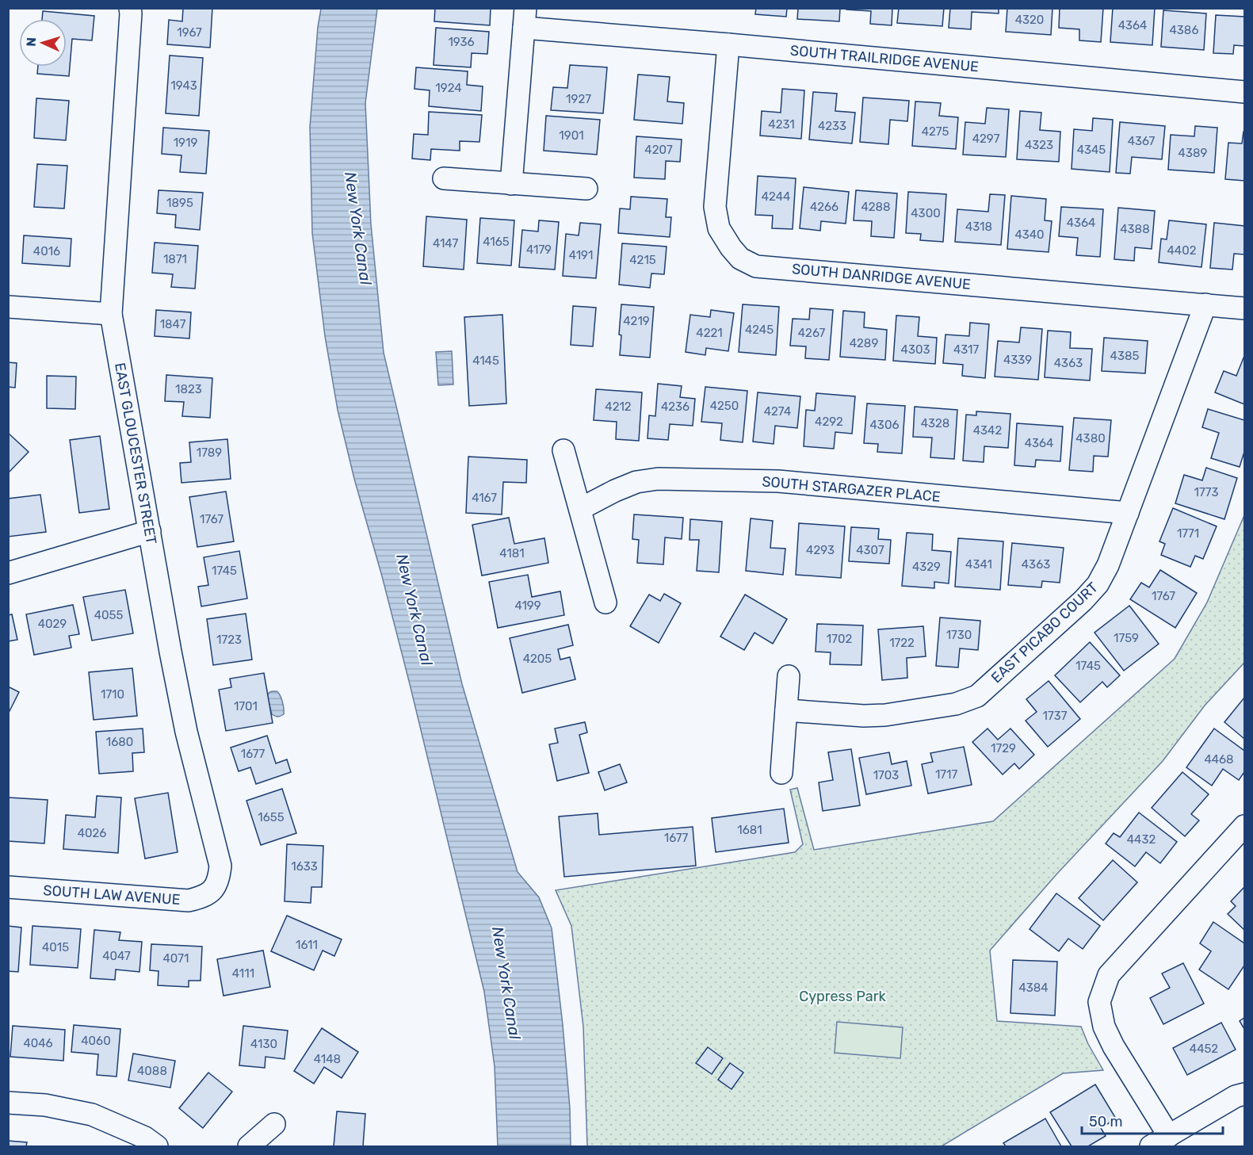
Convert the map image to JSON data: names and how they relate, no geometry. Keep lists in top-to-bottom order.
{
  "streets": {
    "street": [
      "SOUTH TRAILRIDGE AVENUE",
      "SOUTH DANRIDGE AVENUE",
      "EAST GLOUCESTER STREET",
      "SOUTH STARGAZER PLACE",
      "EAST PICABO COURT",
      "SOUTH LAW AVENUE"
    ]
  },
  "crossings": [
    ["SOUTH TRAILRIDGE AVENUE", "SOUTH DANRIDGE AVENUE"],
    ["SOUTH DANRIDGE AVENUE", "EAST PICABO COURT"],
    ["EAST GLOUCESTER STREET", "SOUTH LAW AVENUE"],
    ["SOUTH STARGAZER PLACE", "EAST PICABO COURT"]
  ],
  "water": ["New York Canal"],
  "parks": ["Cypress Park"],
  "house_numbers": [
    "4320",
    "4364",
    "4386",
    "1967",
    "1936",
    "1943",
    "1924",
    "1927",
    "4231",
    "4233",
    "4275",
    "1901",
    "4297",
    "4367",
    "1919",
    "4323",
    "4207",
    "4345",
    "4389",
    "4244",
    "1895",
    "4266",
    "4288",
    "4300",
    "4364",
    "4318",
    "4388",
    "4340",
    "4165",
    "4147",
    "4179",
    "4402",
    "4016",
    "4191",
    "1871",
    "4215",
    "4219",
    "1847",
    "4245",
    "4221",
    "4267",
    "4289",
    "4303",
    "4317",
    "4385",
    "4339",
    "4145",
    "4363",
    "1823",
    "4250",
    "4212",
    "4236",
    "4274",
    "4292",
    "4328",
    "4306",
    "4342",
    "4380",
    "4364",
    "1789",
    "1773",
    "4167",
    "1767",
    "1771",
    "4293",
    "4307",
    "4181",
    "4341",
    "4363",
    "4329",
    "1745",
    "1767",
    "4199",
    "4055",
    "4029",
    "1730",
    "1759",
    "1702",
    "1723",
    "1722",
    "4205",
    "1745",
    "1710",
    "1701",
    "1737",
    "1680",
    "1729",
    "1677",
    "4468",
    "1717",
    "1703",
    "1655",
    "1681",
    "4026",
    "1677",
    "4432",
    "1633",
    "1611",
    "4015",
    "4047",
    "4071",
    "4111",
    "4384",
    "4060",
    "4046",
    "4130",
    "4452",
    "4148",
    "4088"
  ],
  "scale_bar": "50 m",
  "north": "left"
}
